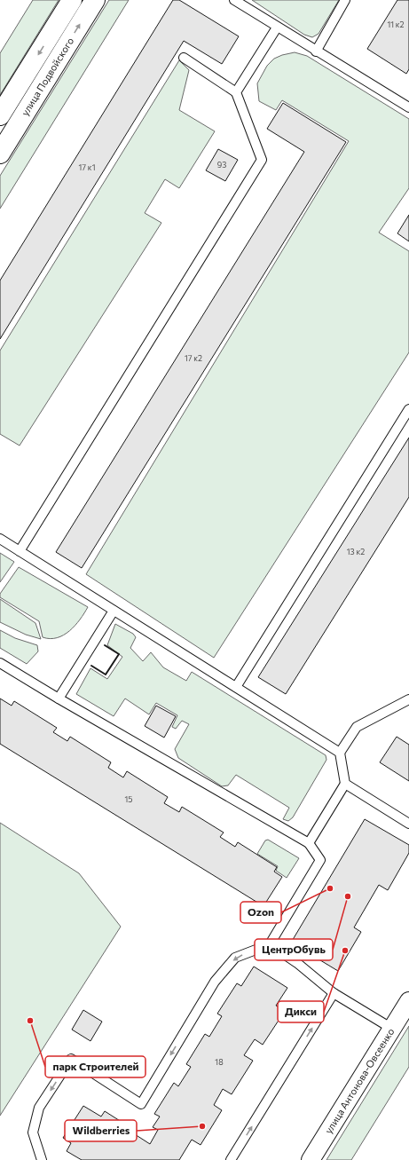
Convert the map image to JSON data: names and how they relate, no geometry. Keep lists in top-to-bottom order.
{
  "streets": {
    "street": ["улица Подвойского", "улица Антонова-Овсеенко"]
  },
  "places": [
    "Ozon",
    "ЦентрОбувь",
    "Дикси",
    "парк Строителей",
    "Wildberries"
  ],
  "house_numbers": [
    "11 к2",
    "93",
    "17 к1",
    "17 к2",
    "13 к2",
    "15",
    "18"
  ]
}
